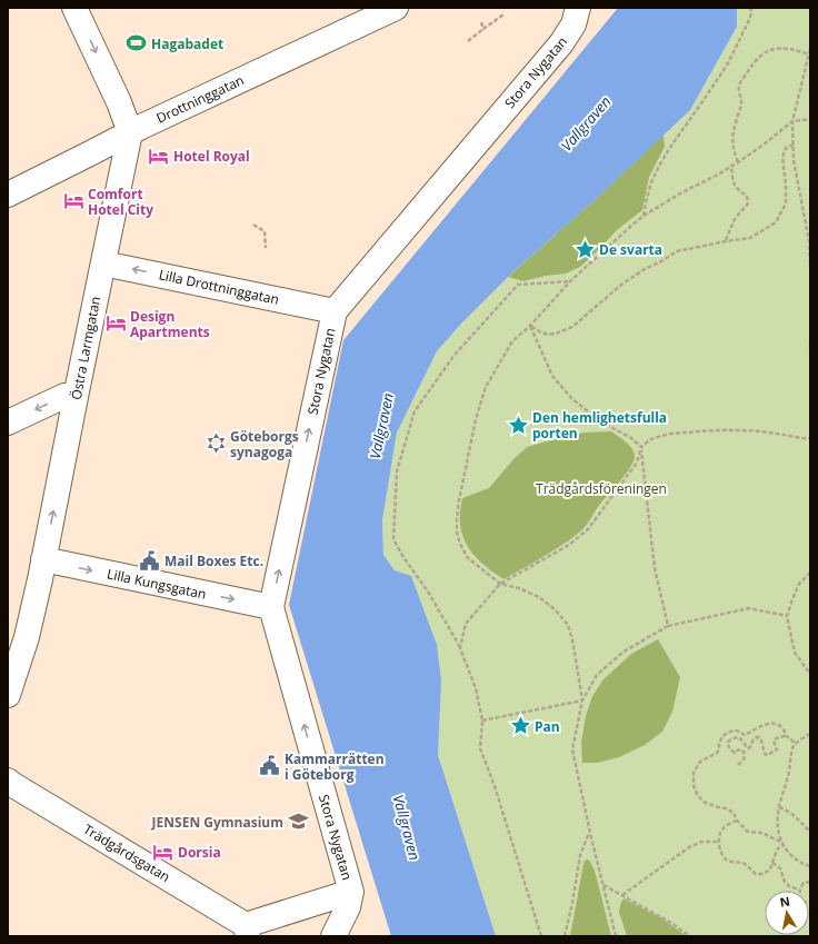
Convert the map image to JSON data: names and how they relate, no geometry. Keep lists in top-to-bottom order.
{
  "streets": {
    "street": [
      "Stora Nygatan",
      "Drottninggatan",
      "Lilla Drottninggatan",
      "Östra Larmgatan",
      "Lilla Kungsgatan",
      "Trädgårdsgatan"
    ]
  },
  "crossings": [
    ["Stora Nygatan", "Lilla Drottninggatan"],
    ["Stora Nygatan", "Lilla Kungsgatan"],
    ["Drottninggatan", "Östra Larmgatan"],
    ["Lilla Drottninggatan", "Östra Larmgatan"],
    ["Östra Larmgatan", "Lilla Kungsgatan"]
  ],
  "one_way": ["Stora Nygatan", "Lilla Drottninggatan", "Lilla Kungsgatan"],
  "water": ["Vallgraven"],
  "parks": ["Trädgårdsföreningen"],
  "places": {
    "sports": ["Hagabadet"],
    "hotel": [
      "Hotel Royal",
      "Comfort Hotel City",
      "Design Apartments",
      "Dorsia"
    ],
    "place": ["De svarta", "Den hemlighetsfulla porten", "Pan"],
    "synagogue": ["Göteborgs synagoga"],
    "public building": ["Mail Boxes Etc.", "Kammarrätten i Göteborg"],
    "school or university": ["JENSEN Gymnasium"]
  },
  "north": "top"
}
